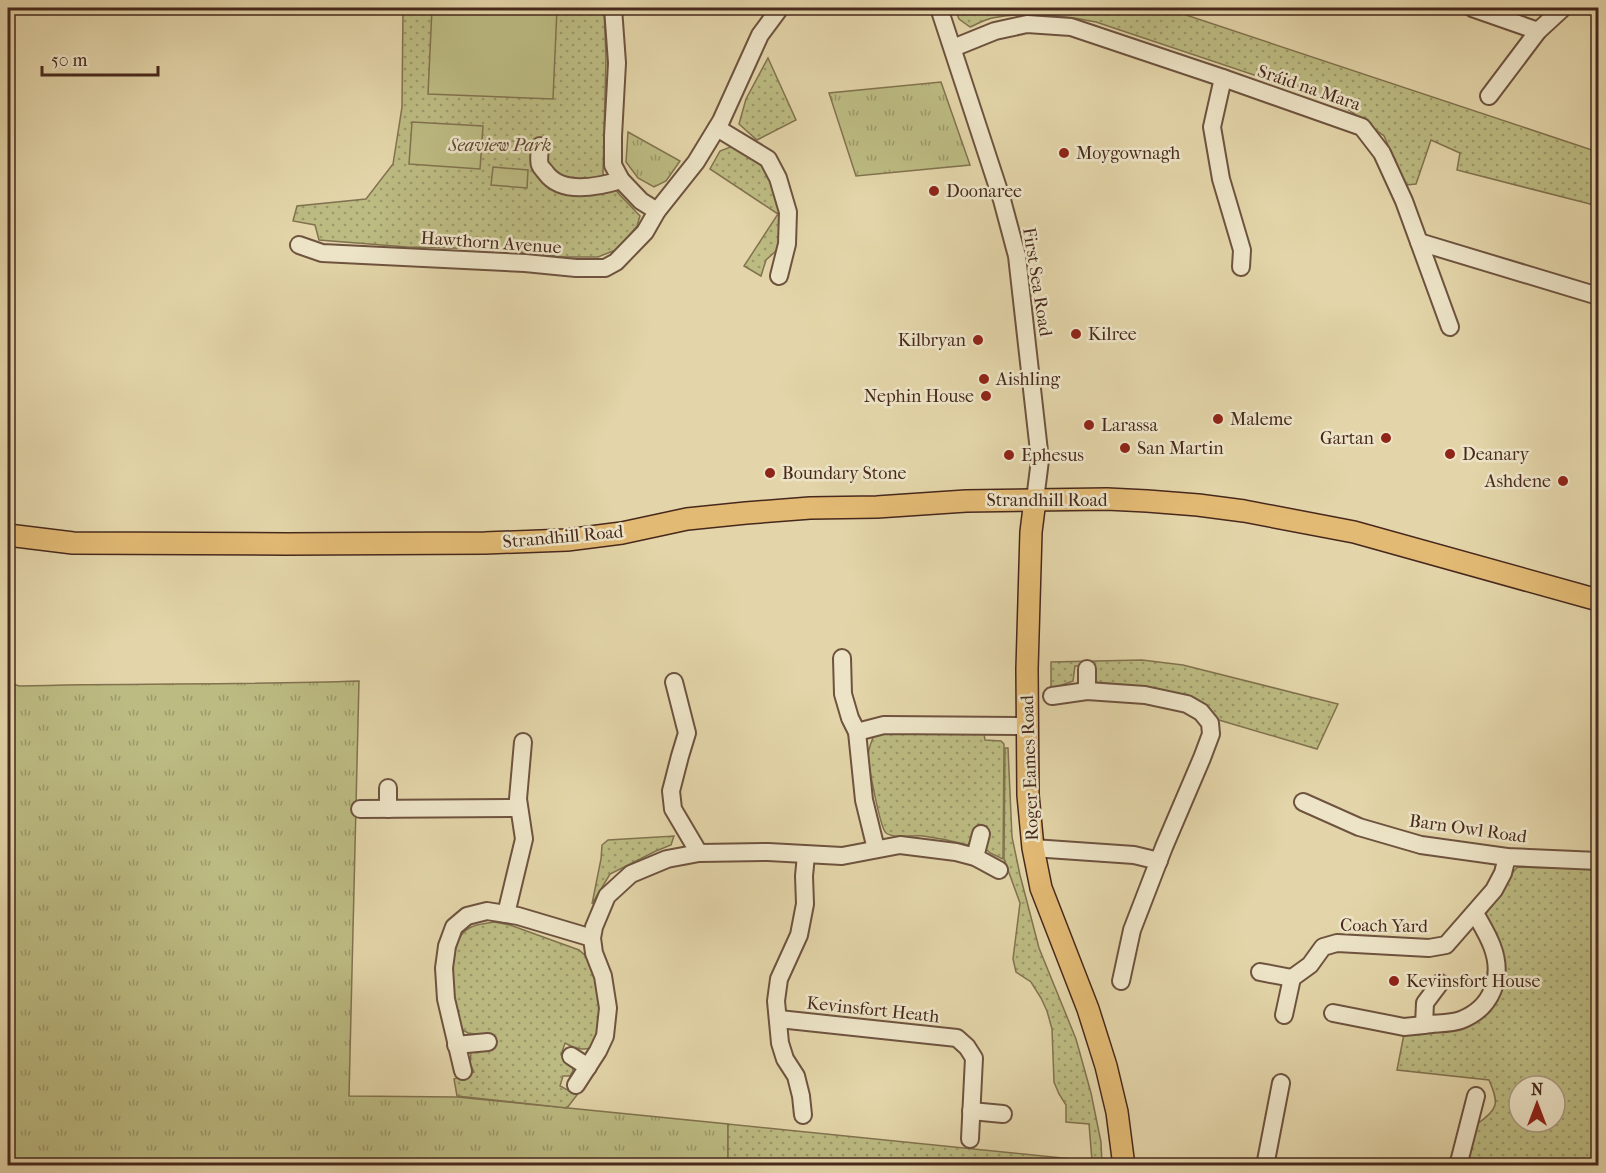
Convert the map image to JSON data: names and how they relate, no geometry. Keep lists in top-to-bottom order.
{
  "streets": {
    "main road": ["Strandhill Road", "Roger Eames Road"],
    "street": [
      "Sráid na Mara",
      "Hawthorn Avenue",
      "First Sea Road",
      "Barn Owl Road",
      "Coach Yard",
      "Kevinsfort Heath"
    ]
  },
  "crossings": [
    ["Sráid na Mara", "First Sea Road"],
    ["First Sea Road", "Strandhill Road"],
    ["First Sea Road", "Roger Eames Road"],
    ["Strandhill Road", "Roger Eames Road"],
    ["Barn Owl Road", "Coach Yard"]
  ],
  "parks": ["Seaview Park"],
  "places": [
    "Moygownagh",
    "Doonaree",
    "Kilree",
    "Kilbryan",
    "Aishling",
    "Nephin House",
    "Maleme",
    "Larassa",
    "Gartan",
    "San Martin",
    "Deanary",
    "Ephesus",
    "Boundary Stone",
    "Ashdene",
    "Kevinsfort House"
  ],
  "scale_bar": "50 m",
  "north": "top"
}
